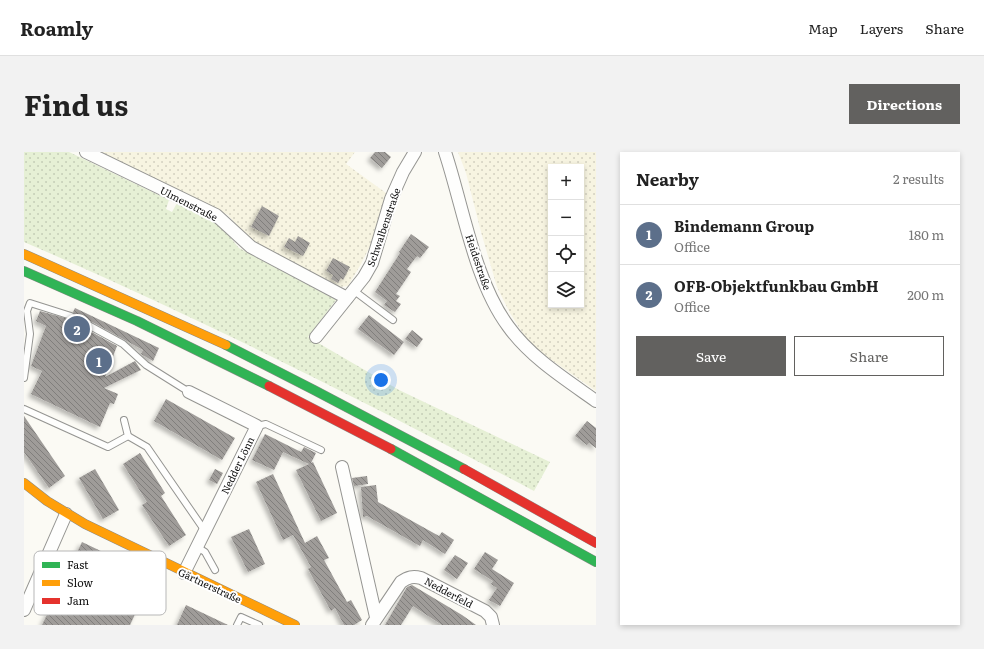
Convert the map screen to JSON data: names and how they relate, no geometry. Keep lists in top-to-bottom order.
{
  "streets": {
    "main road": ["Gärtnerstraße"],
    "street": [
      "Ulmenstraße",
      "Schwalbenstraße",
      "Heidestraße",
      "Nedder Lönn",
      "Nedderfeld"
    ]
  },
  "crossings": [
    ["Ulmenstraße", "Schwalbenstraße"],
    ["Nedder Lönn", "Gärtnerstraße"]
  ],
  "legend": ["Fast", "Slow", "Jam"],
  "page": {
    "header": "Roamly",
    "nav": ["Map", "Layers", "Share"],
    "title": "Find us",
    "buttons": [
      "Directions",
      ["Save", "Share"]
    ],
    "heading": ["Nearby", "2 results"],
    "map_buttons": ["+", "−"],
    "list": [
      {
        "mark": "1",
        "name": "Bindemann Group",
        "note": "Office",
        "value": "180 m"
      },
      {
        "mark": "2",
        "name": "OFB-Objektfunkbau GmbH",
        "note": "Office",
        "value": "200 m"
      }
    ],
    "pins": ["2", "1"]
  }
}
